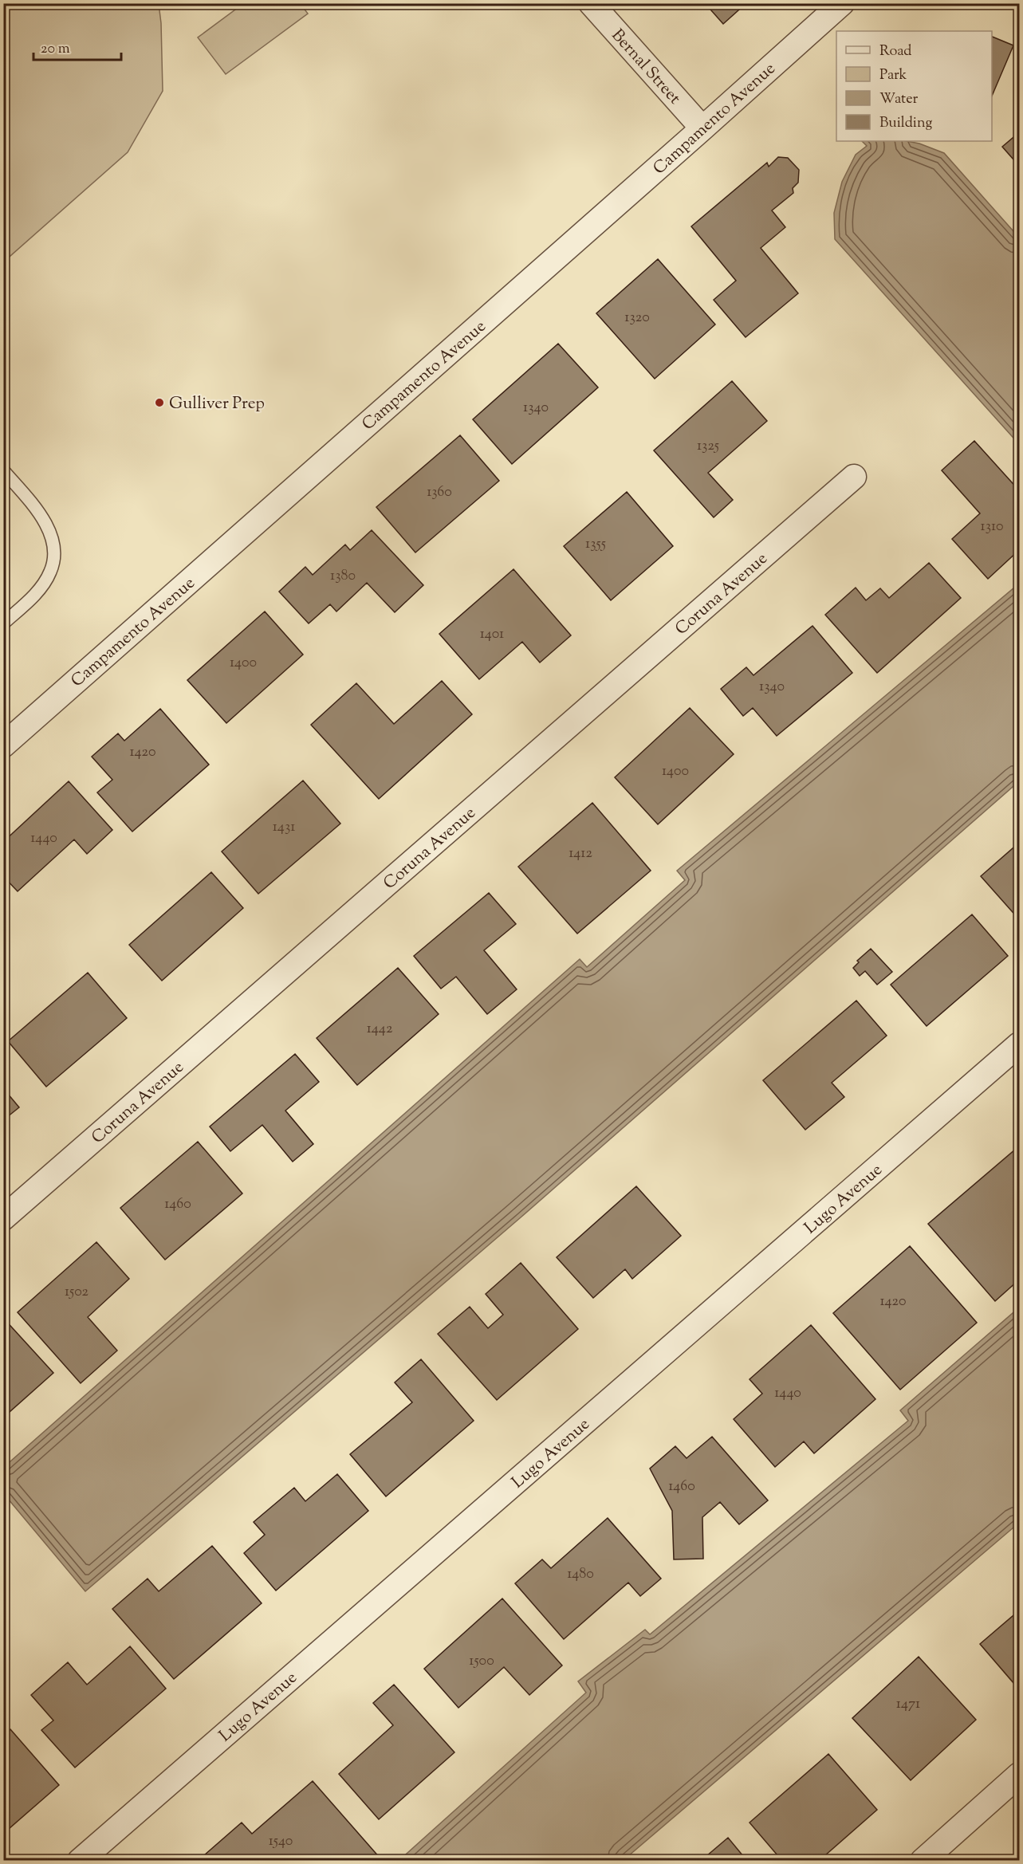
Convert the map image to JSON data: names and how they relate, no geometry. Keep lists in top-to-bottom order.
{
  "streets": {
    "street": [
      "Bernal Street",
      "Campamento Avenue",
      "Coruna Avenue",
      "Lugo Avenue"
    ]
  },
  "crossings": [
    ["Bernal Street", "Campamento Avenue"]
  ],
  "places": ["Gulliver Prep"],
  "house_numbers": [
    "1320",
    "1340",
    "1325",
    "1360",
    "1310",
    "1355",
    "1380",
    "1401",
    "1400",
    "1340",
    "1420",
    "1400",
    "1431",
    "1440",
    "1412",
    "1442",
    "1460",
    "1502",
    "1420",
    "1440",
    "1460",
    "1480",
    "1500",
    "1471",
    "1540"
  ],
  "legend": [
    "Road",
    "Park",
    "Water",
    "Building"
  ],
  "scale_bar": "20 m"
}
